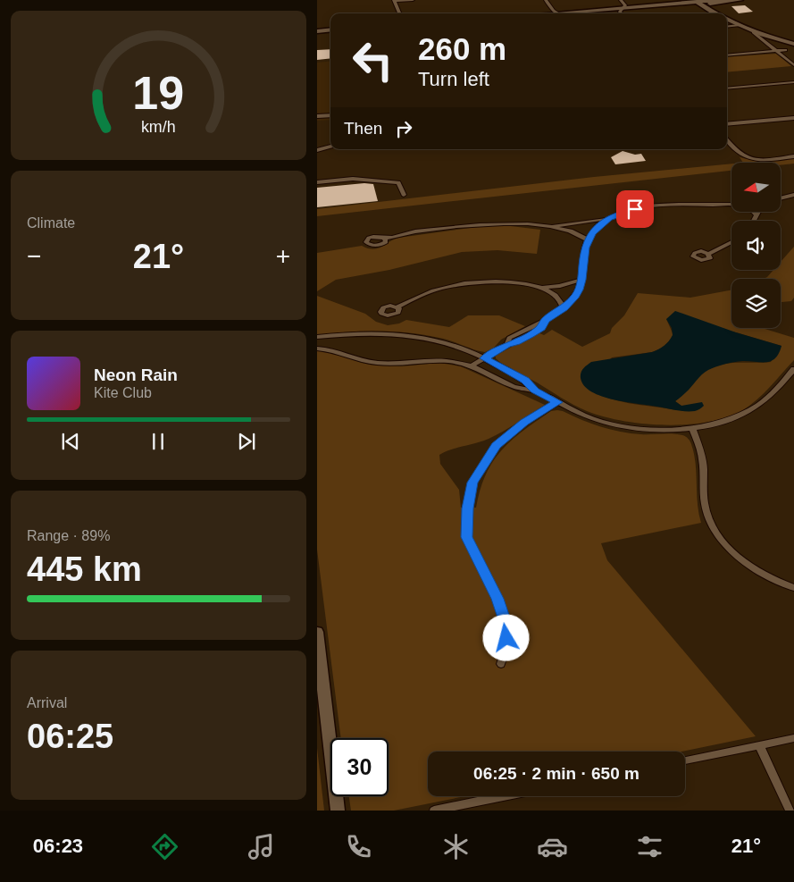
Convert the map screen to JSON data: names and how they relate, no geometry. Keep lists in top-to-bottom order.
{
  "north": "left",
  "page": {
    "turn": ["260 m", "Turn left"],
    "then": "Then",
    "tile": [
      "Climate",
      ["Range · 89%", "445 km"],
      ["Arrival", "06:25"]
    ],
    "heat": ["−", "21°", "+"],
    "song": ["Neon Rain", "Kite Club"],
    "limit": "30",
    "trip": "06:25 · 2 min · 650 m",
    "tabs": ["06:23", "21°"],
    "gauge": ["19", "km/h"]
  }
}
